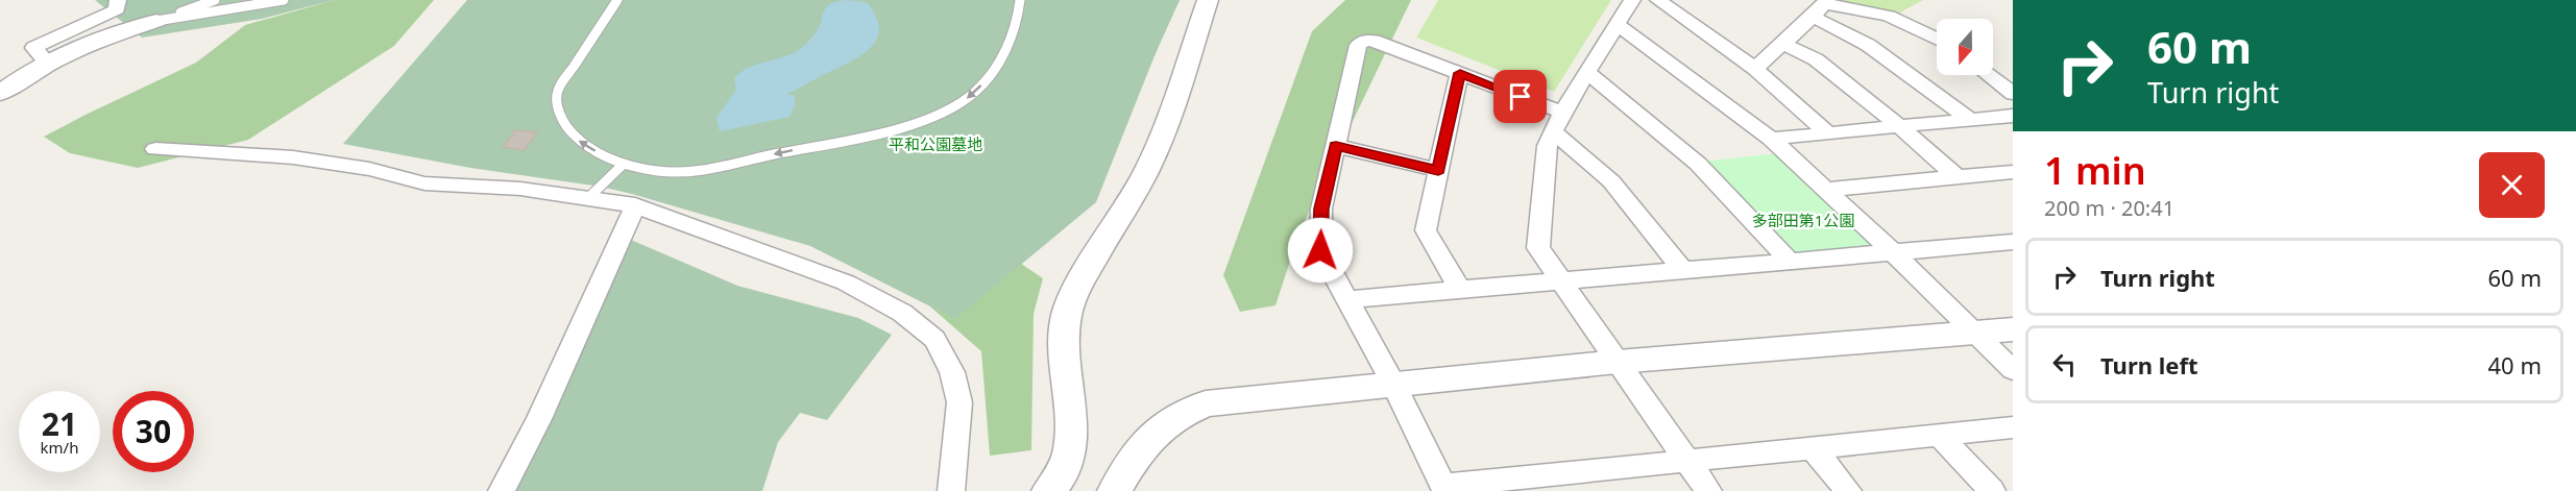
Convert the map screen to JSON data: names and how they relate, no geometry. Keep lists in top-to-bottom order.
{
  "parks": ["平和公園墓地", "多部田第1公園"],
  "north": "bottom",
  "page": {
    "turn": ["60 m", "Turn right"],
    "heading": ["1 min", "200 m · 20:41"],
    "list": [
      {
        "name": "Turn right",
        "value": "60 m"
      },
      {
        "name": "Turn left",
        "value": "40 m"
      }
    ],
    "speed": "21 km/h",
    "limit": "30"
  }
}
